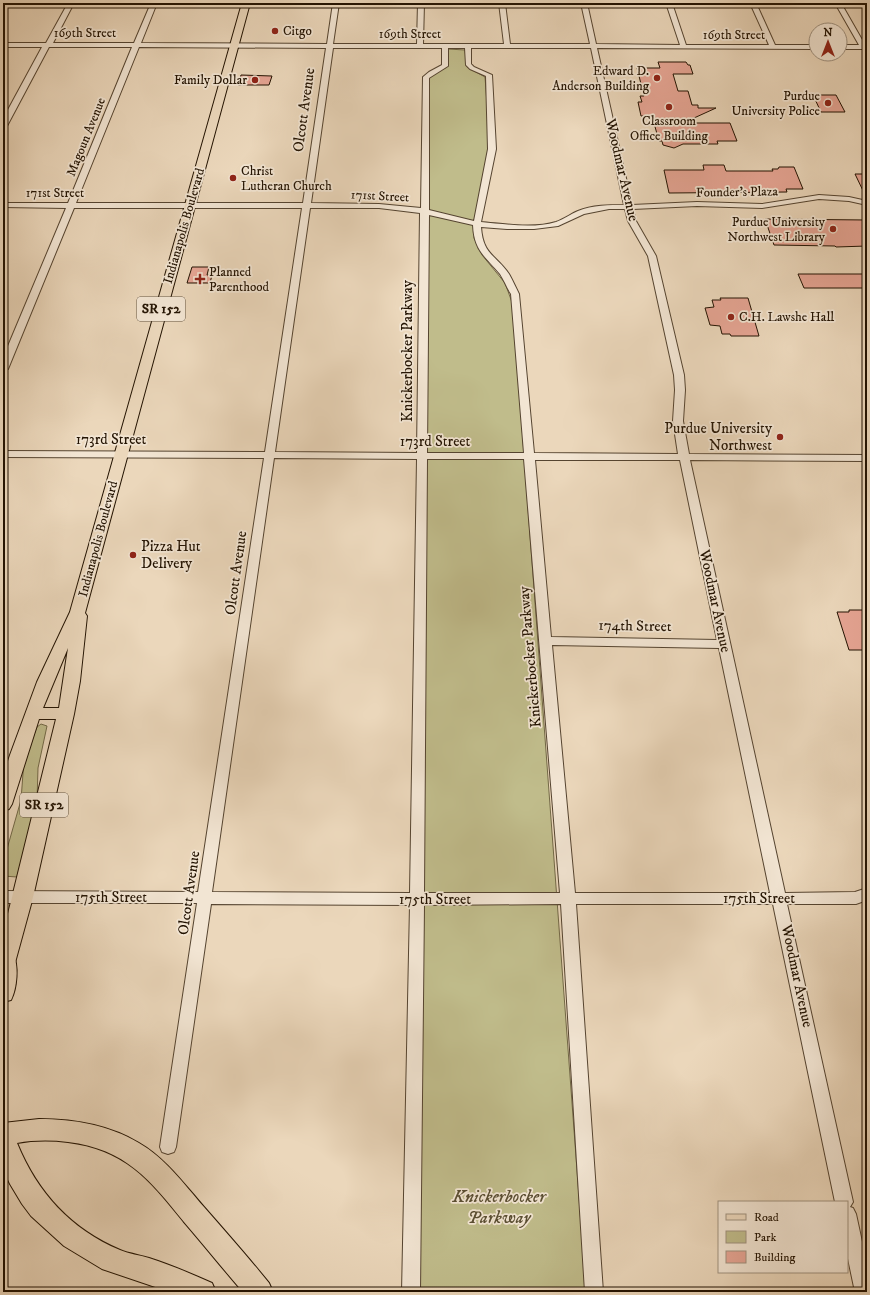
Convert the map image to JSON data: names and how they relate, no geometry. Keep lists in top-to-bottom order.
{
  "streets": {
    "main road": ["Indianapolis Boulevard", "SR 152"],
    "street": [
      "169th Street",
      "Olcott Avenue",
      "Magoun Avenue",
      "Woodmar Avenue",
      "Founder's Plaza",
      "171st Street",
      "Knickerbocker Parkway",
      "173rd Street",
      "174th Street",
      "175th Street"
    ]
  },
  "crossings": [
    ["169th Street", "Olcott Avenue"],
    ["169th Street", "Magoun Avenue"],
    ["169th Street", "Woodmar Avenue"],
    ["169th Street", "Indianapolis Boulevard"],
    ["169th Street", "Knickerbocker Parkway"],
    ["Olcott Avenue", "171st Street"],
    ["Olcott Avenue", "173rd Street"],
    ["Olcott Avenue", "175th Street"],
    ["Magoun Avenue", "171st Street"],
    ["Woodmar Avenue", "Founder's Plaza"],
    ["Woodmar Avenue", "171st Street"],
    ["Woodmar Avenue", "173rd Street"],
    ["Woodmar Avenue", "174th Street"],
    ["Woodmar Avenue", "175th Street"],
    ["Founder's Plaza", "171st Street"],
    ["171st Street", "Indianapolis Boulevard"],
    ["171st Street", "Knickerbocker Parkway"],
    ["Indianapolis Boulevard", "173rd Street"],
    ["Indianapolis Boulevard", "175th Street"],
    ["Knickerbocker Parkway", "173rd Street"],
    ["Knickerbocker Parkway", "174th Street"],
    ["Knickerbocker Parkway", "175th Street"]
  ],
  "parks": ["Knickerbocker Parkway"],
  "places": {
    "other": [
      "Citgo",
      "Edward D. Anderson Building",
      "Family Dollar",
      "Purdue University Police",
      "Classroom Office Building",
      "Christ Lutheran Church",
      "Purdue University Northwest Library",
      "C.H. Lawshe Hall",
      "Purdue University Northwest",
      "Pizza Hut Delivery"
    ],
    "health": ["Planned Parenthood"]
  },
  "legend": ["Road", "Park", "Building"],
  "north": "top"
}
